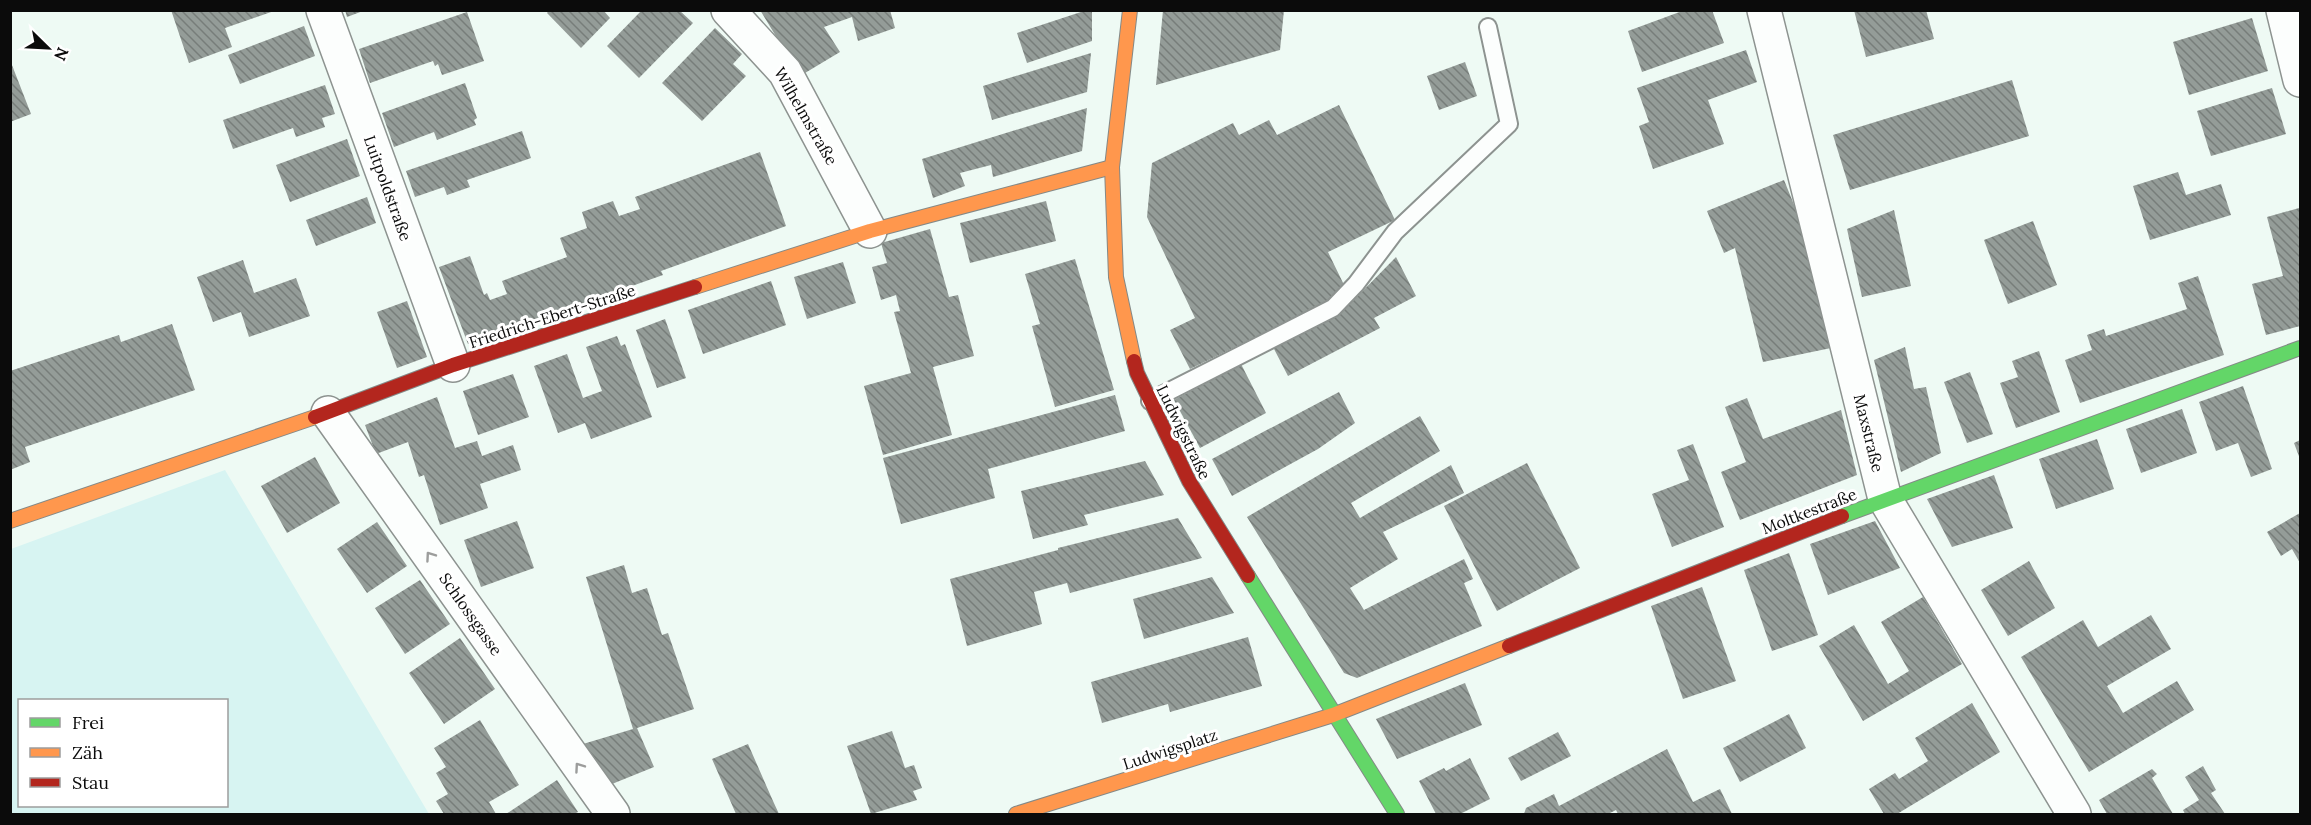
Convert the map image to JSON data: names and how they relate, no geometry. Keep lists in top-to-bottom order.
{
  "streets": {
    "street": [
      "Wilhelmstraße",
      "Luitpoldstraße",
      "Friedrich-Ebert-Straße",
      "Ludwigstraße",
      "Maxstraße",
      "Moltkestraße",
      "Schlossgasse",
      "Ludwigsplatz"
    ]
  },
  "crossings": [
    ["Wilhelmstraße", "Friedrich-Ebert-Straße"],
    ["Luitpoldstraße", "Friedrich-Ebert-Straße"],
    ["Friedrich-Ebert-Straße", "Ludwigstraße"],
    ["Friedrich-Ebert-Straße", "Schlossgasse"],
    ["Ludwigstraße", "Moltkestraße"],
    ["Ludwigstraße", "Ludwigsplatz"],
    ["Maxstraße", "Moltkestraße"],
    ["Moltkestraße", "Ludwigsplatz"]
  ],
  "one_way": ["Schlossgasse"],
  "legend": ["Frei", "Zäh", "Stau"],
  "north": "bottom right"
}
